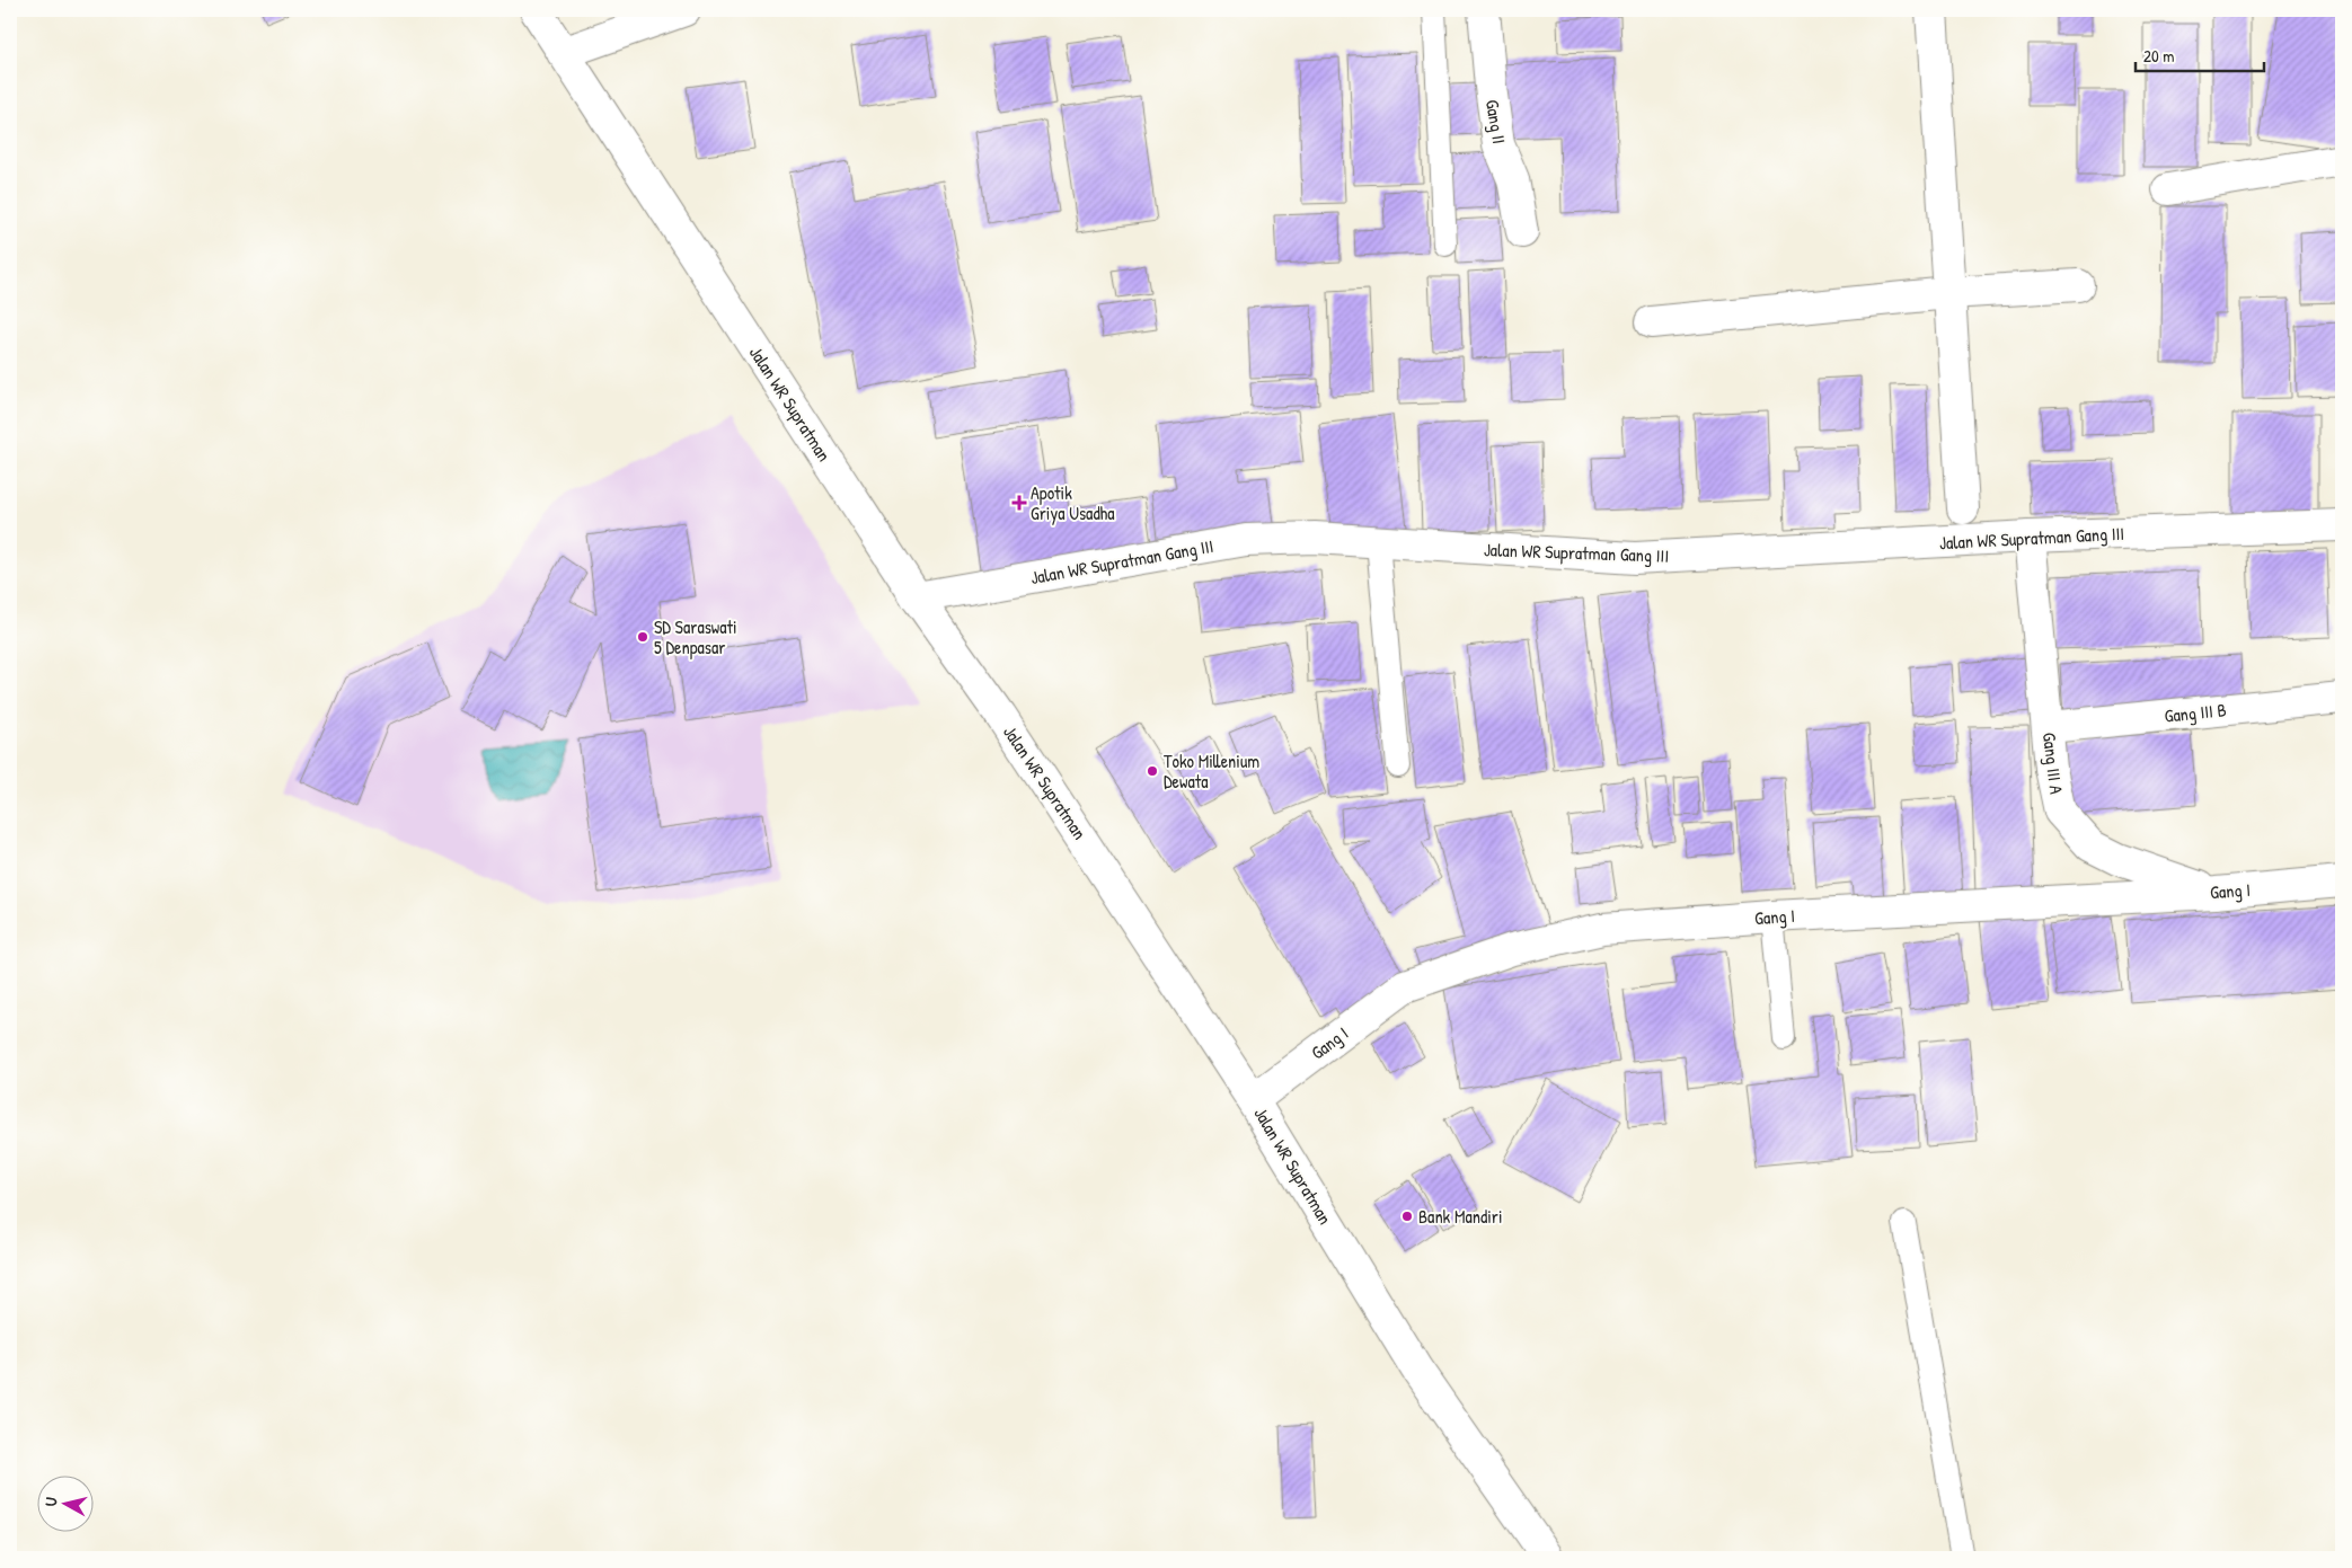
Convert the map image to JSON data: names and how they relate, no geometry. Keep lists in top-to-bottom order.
{
  "streets": {
    "street": [
      "Gang II",
      "Jalan WR Supratman",
      "Jalan WR Supratman Gang III",
      "Gang III B",
      "Gang III A",
      "Gang I"
    ]
  },
  "crossings": [
    ["Jalan WR Supratman", "Jalan WR Supratman Gang III"],
    ["Jalan WR Supratman", "Gang I"],
    ["Jalan WR Supratman Gang III", "Gang III A"],
    ["Gang III B", "Gang III A"],
    ["Gang III A", "Gang I"]
  ],
  "places": {
    "health": ["Apotik Griya Usadha"],
    "other": ["SD Saraswati 5 Denpasar", "Toko Millenium Dewata", "Bank Mandiri"]
  },
  "scale_bar": "20 m",
  "north": "left"
}
